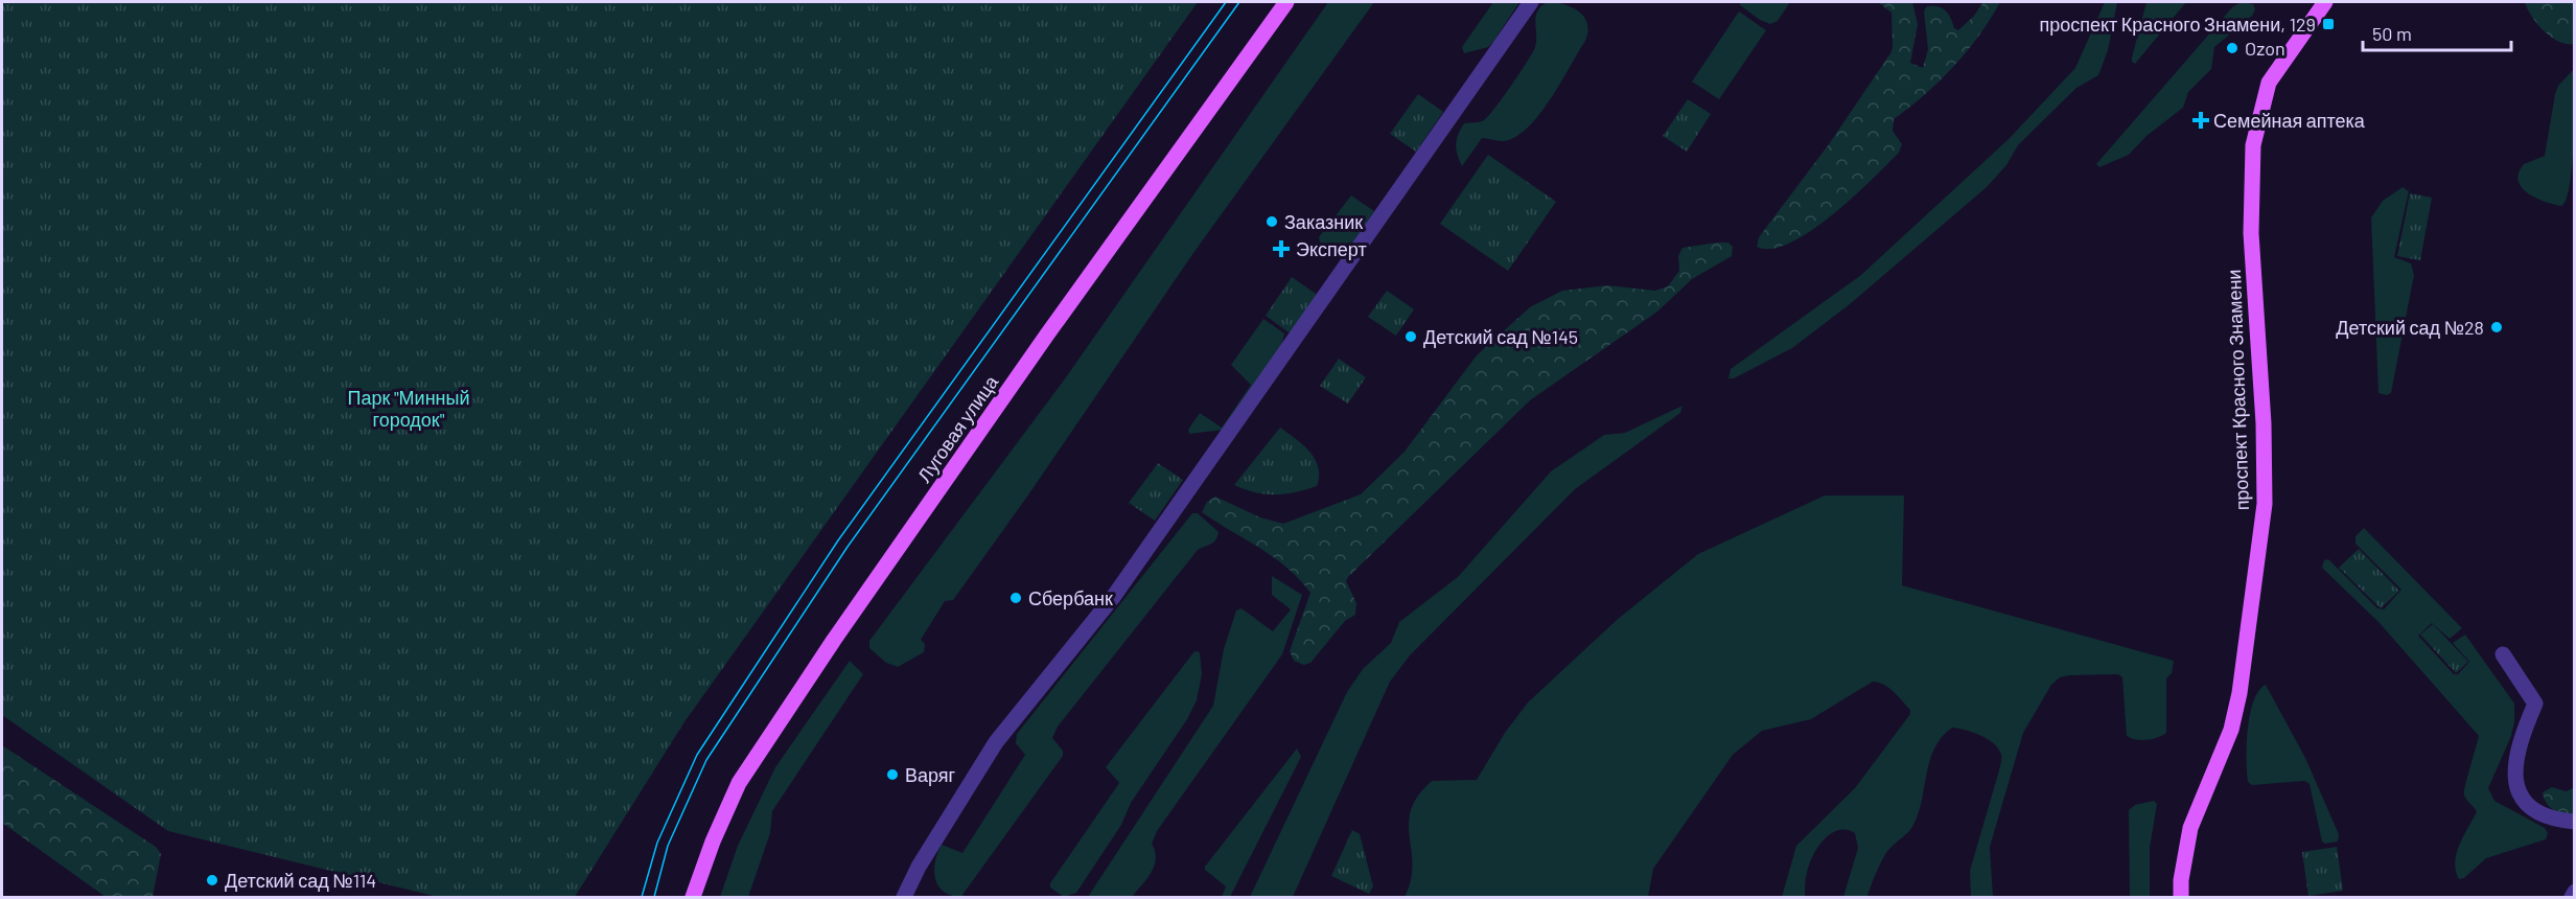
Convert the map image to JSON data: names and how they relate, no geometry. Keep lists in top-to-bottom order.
{
  "streets": {
    "main road": ["проспект Красного Знамени", "Луговая улица"]
  },
  "parks": ["Парк \"Минный городок\""],
  "places": {
    "transit": ["проспект Красного Знамени, 129"],
    "other": [
      "Ozon",
      "Заказник",
      "Детский сад №28",
      "Детский сад №145",
      "Сбербанк",
      "Варяг",
      "Детский сад №114"
    ],
    "health": ["Семейная аптека", "Эксперт"]
  },
  "scale_bar": "50 m"
}
